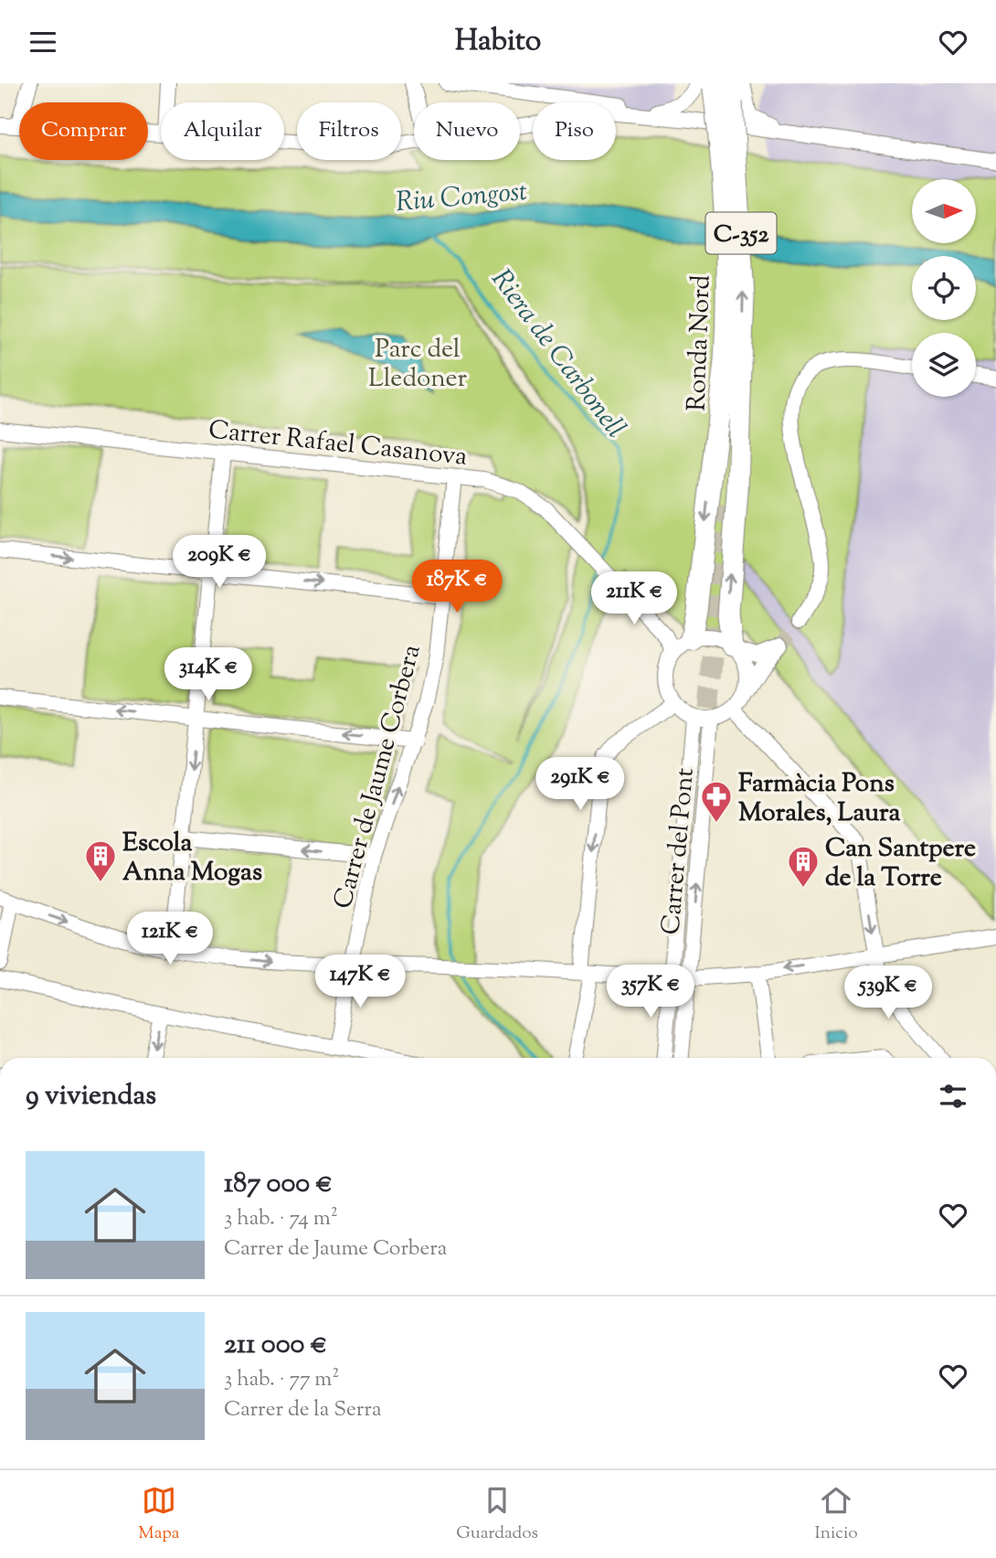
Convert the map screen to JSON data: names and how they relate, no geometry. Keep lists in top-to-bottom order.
{
  "streets": {
    "highway": ["C-352", "Ronda Nord"],
    "street": ["Carrer Rafael Casanova", "Carrer de Jaume Corbera", "Carrer del Pont"]
  },
  "crossings": [
    ["Carrer Rafael Casanova", "Carrer de Jaume Corbera"]
  ],
  "water": ["Riu Congost", "Riera de Carbonell"],
  "parks": ["Parc del Lledoner"],
  "places": {
    "pharmacy": ["Farmàcia Pons Morales, Laura"],
    "building": ["Escola Anna Mogas", "Can Santpere de la Torre"]
  },
  "north": "right",
  "page": {
    "header": "Habito",
    "chip": [
      "Comprar",
      "Alquilar",
      "Filtros",
      "Nuevo",
      "Piso"
    ],
    "price": [
      "209K €",
      "187K €",
      "211K €",
      "314K €",
      "291K €",
      "121K €",
      "147K €",
      "357K €",
      "539K €"
    ],
    "heading": "9 viviendas",
    "list": [
      {
        "name": "187 000 €",
        "note": "3 hab. · 74 m² · Carrer de Jaume Corbera"
      },
      {
        "name": "211 000 €",
        "note": "3 hab. · 77 m² · Carrer de la Serra"
      }
    ],
    "tabs": ["Mapa", "Guardados", "Inicio"]
  }
}
